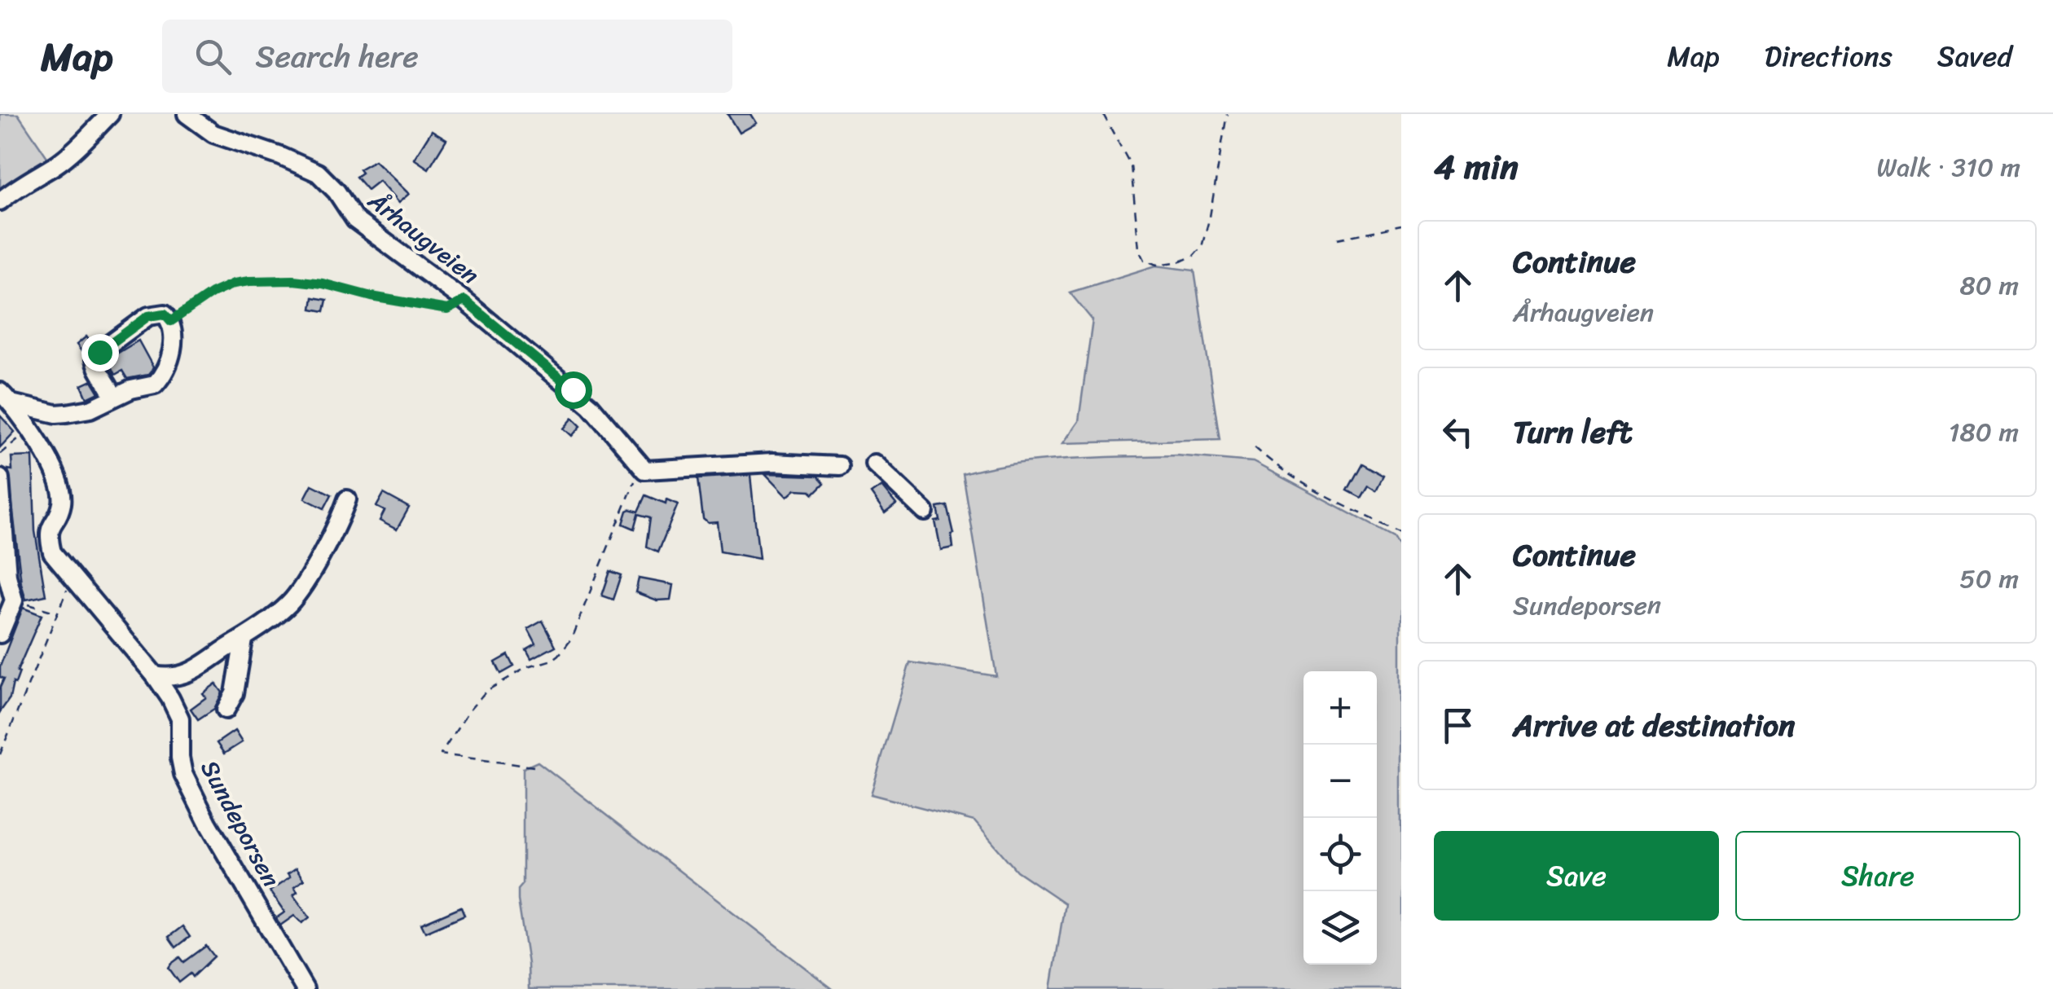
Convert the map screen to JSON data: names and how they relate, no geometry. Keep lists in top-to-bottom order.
{
  "streets": {
    "street": ["Århaugveien", "Sundeporsen"]
  },
  "page": {
    "header": "Map",
    "search": "Search here",
    "nav": ["Map", "Directions", "Saved"],
    "heading": ["4 min", "Walk · 310 m"],
    "list": [
      ["Continue", "Århaugveien", "80 m"],
      ["Turn left", "180 m"],
      ["Continue", "Sundeporsen", "50 m"],
      "Arrive at destination"
    ],
    "map_buttons": ["+", "−"],
    "buttons": ["Save", "Share"]
  }
}
